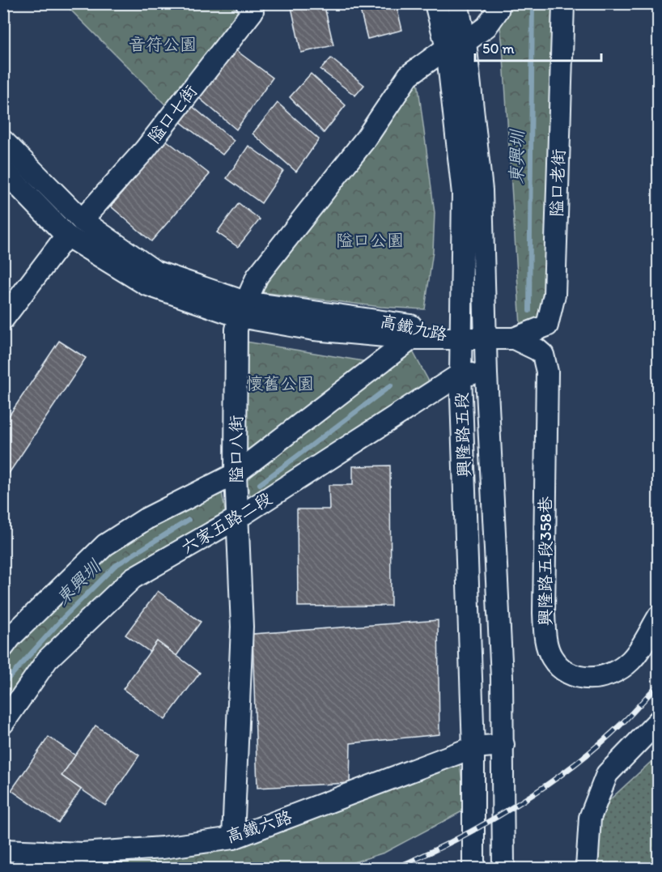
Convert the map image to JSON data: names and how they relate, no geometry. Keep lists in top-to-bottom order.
{
  "streets": {
    "street": [
      "隘口七街",
      "隘口老街",
      "高鐵九路",
      "興隆路五段",
      "隘口八街",
      "六家五路二段",
      "興隆路五段358巷",
      "高鐵六路"
    ]
  },
  "crossings": [
    ["隘口七街", "高鐵九路"],
    ["隘口老街", "高鐵九路"],
    ["隘口老街", "興隆路五段"],
    ["隘口老街", "興隆路五段358巷"],
    ["高鐵九路", "興隆路五段"],
    ["高鐵九路", "隘口八街"],
    ["興隆路五段", "隘口八街"],
    ["興隆路五段", "六家五路二段"],
    ["興隆路五段", "高鐵六路"],
    ["隘口八街", "六家五路二段"],
    ["隘口八街", "高鐵六路"]
  ],
  "water": ["東興圳"],
  "parks": ["音符公園", "隘口公園", "懷舊公園"],
  "scale_bar": "50 m"
}
